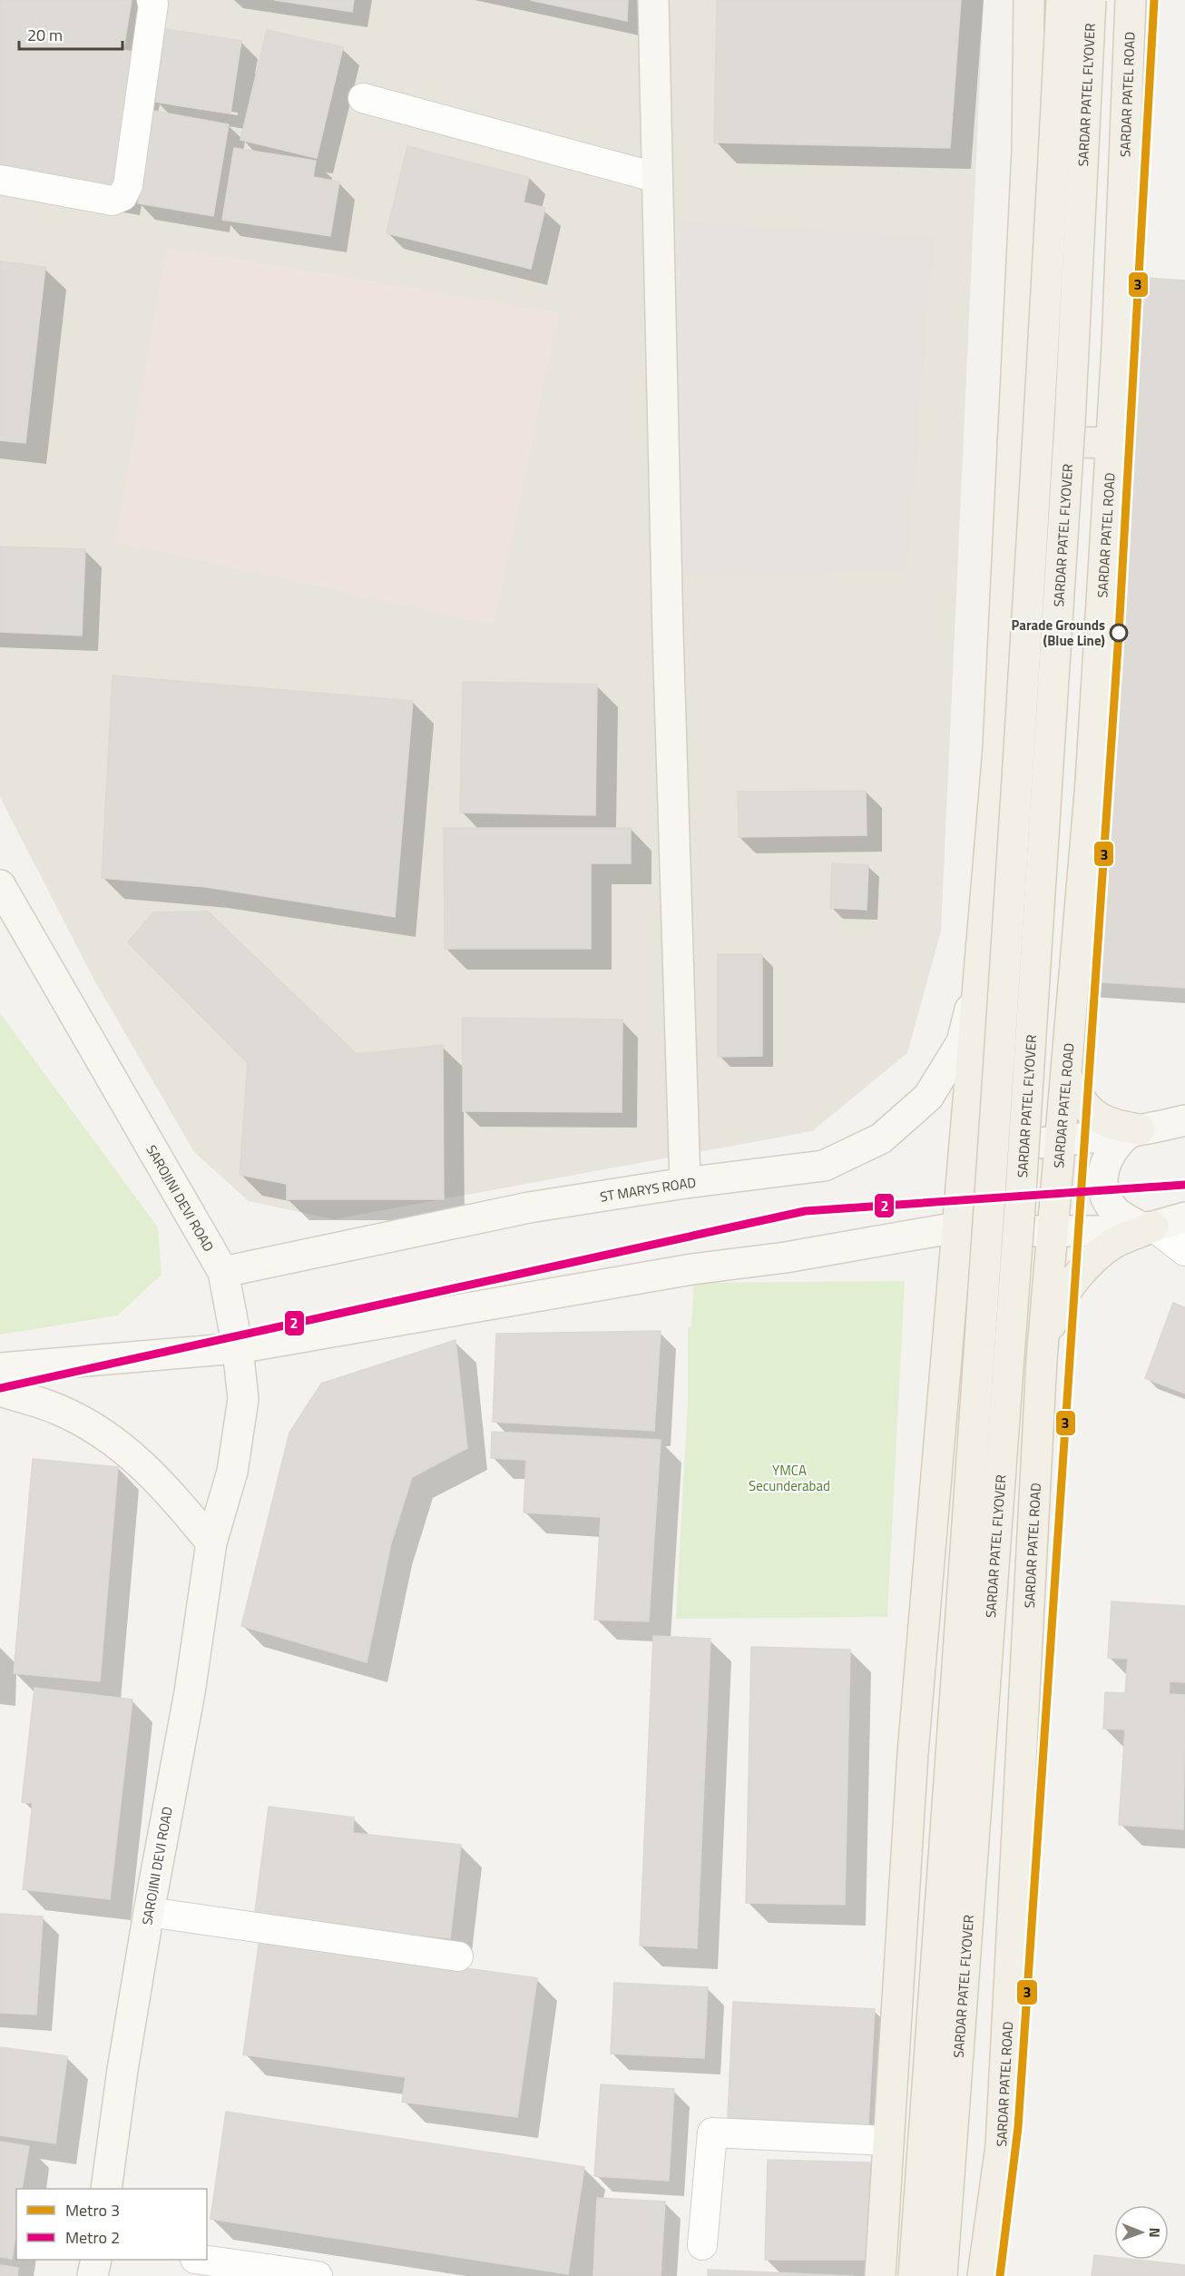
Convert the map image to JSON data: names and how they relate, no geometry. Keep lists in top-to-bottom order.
{
  "streets": {
    "main road": [
      "SARDAR PATEL FLYOVER",
      "SARDAR PATEL ROAD",
      "ST MARYS ROAD",
      "SAROJINI DEVI ROAD"
    ]
  },
  "crossings": [
    ["ST MARYS ROAD", "SAROJINI DEVI ROAD"]
  ],
  "parks": ["YMCA Secunderabad"],
  "places": ["Parade Grounds (Blue Line)"],
  "lines": ["metro line 3", "metro line 2"],
  "legend": ["Metro 3", "Metro 2"],
  "scale_bar": "20 m",
  "north": "right"
}
